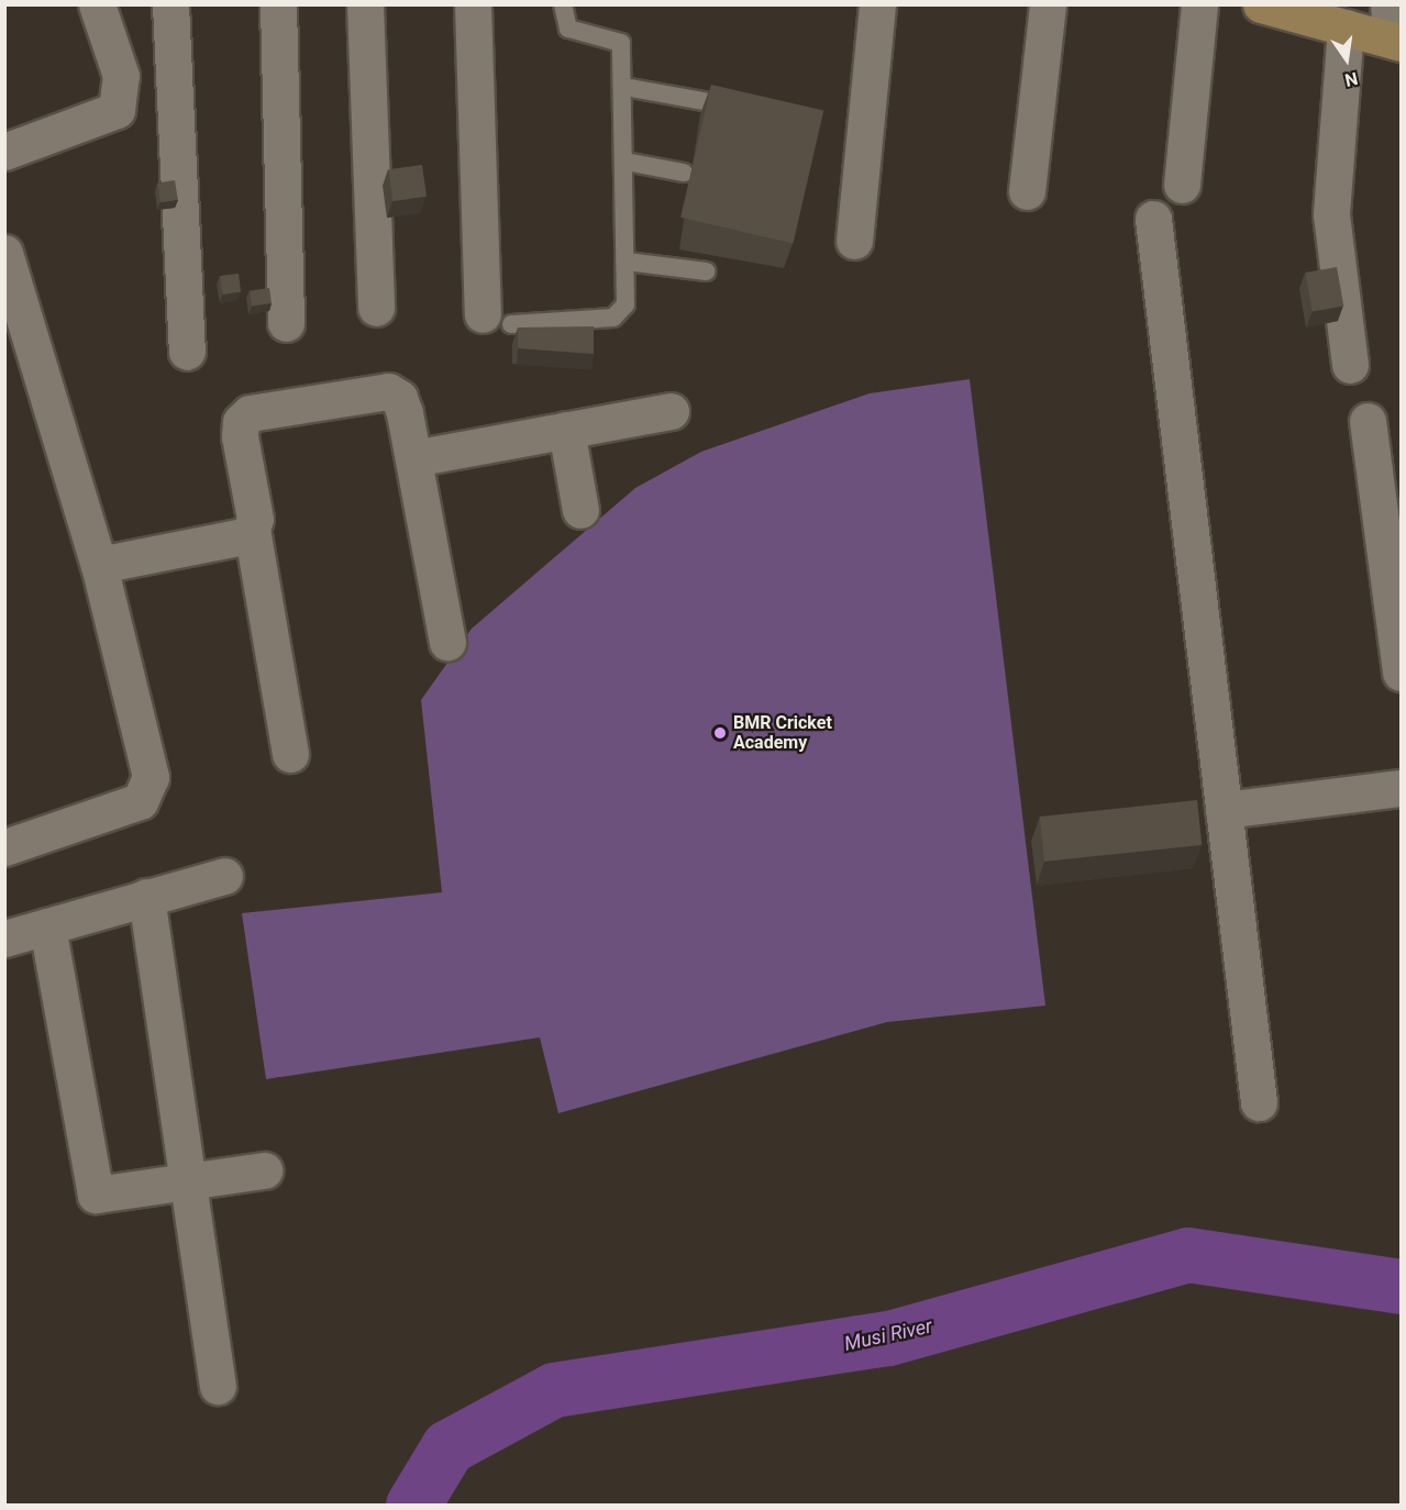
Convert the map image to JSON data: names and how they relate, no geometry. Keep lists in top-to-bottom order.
{
  "water": ["Musi River"],
  "places": ["BMR Cricket Academy"],
  "north": "bottom"
}
